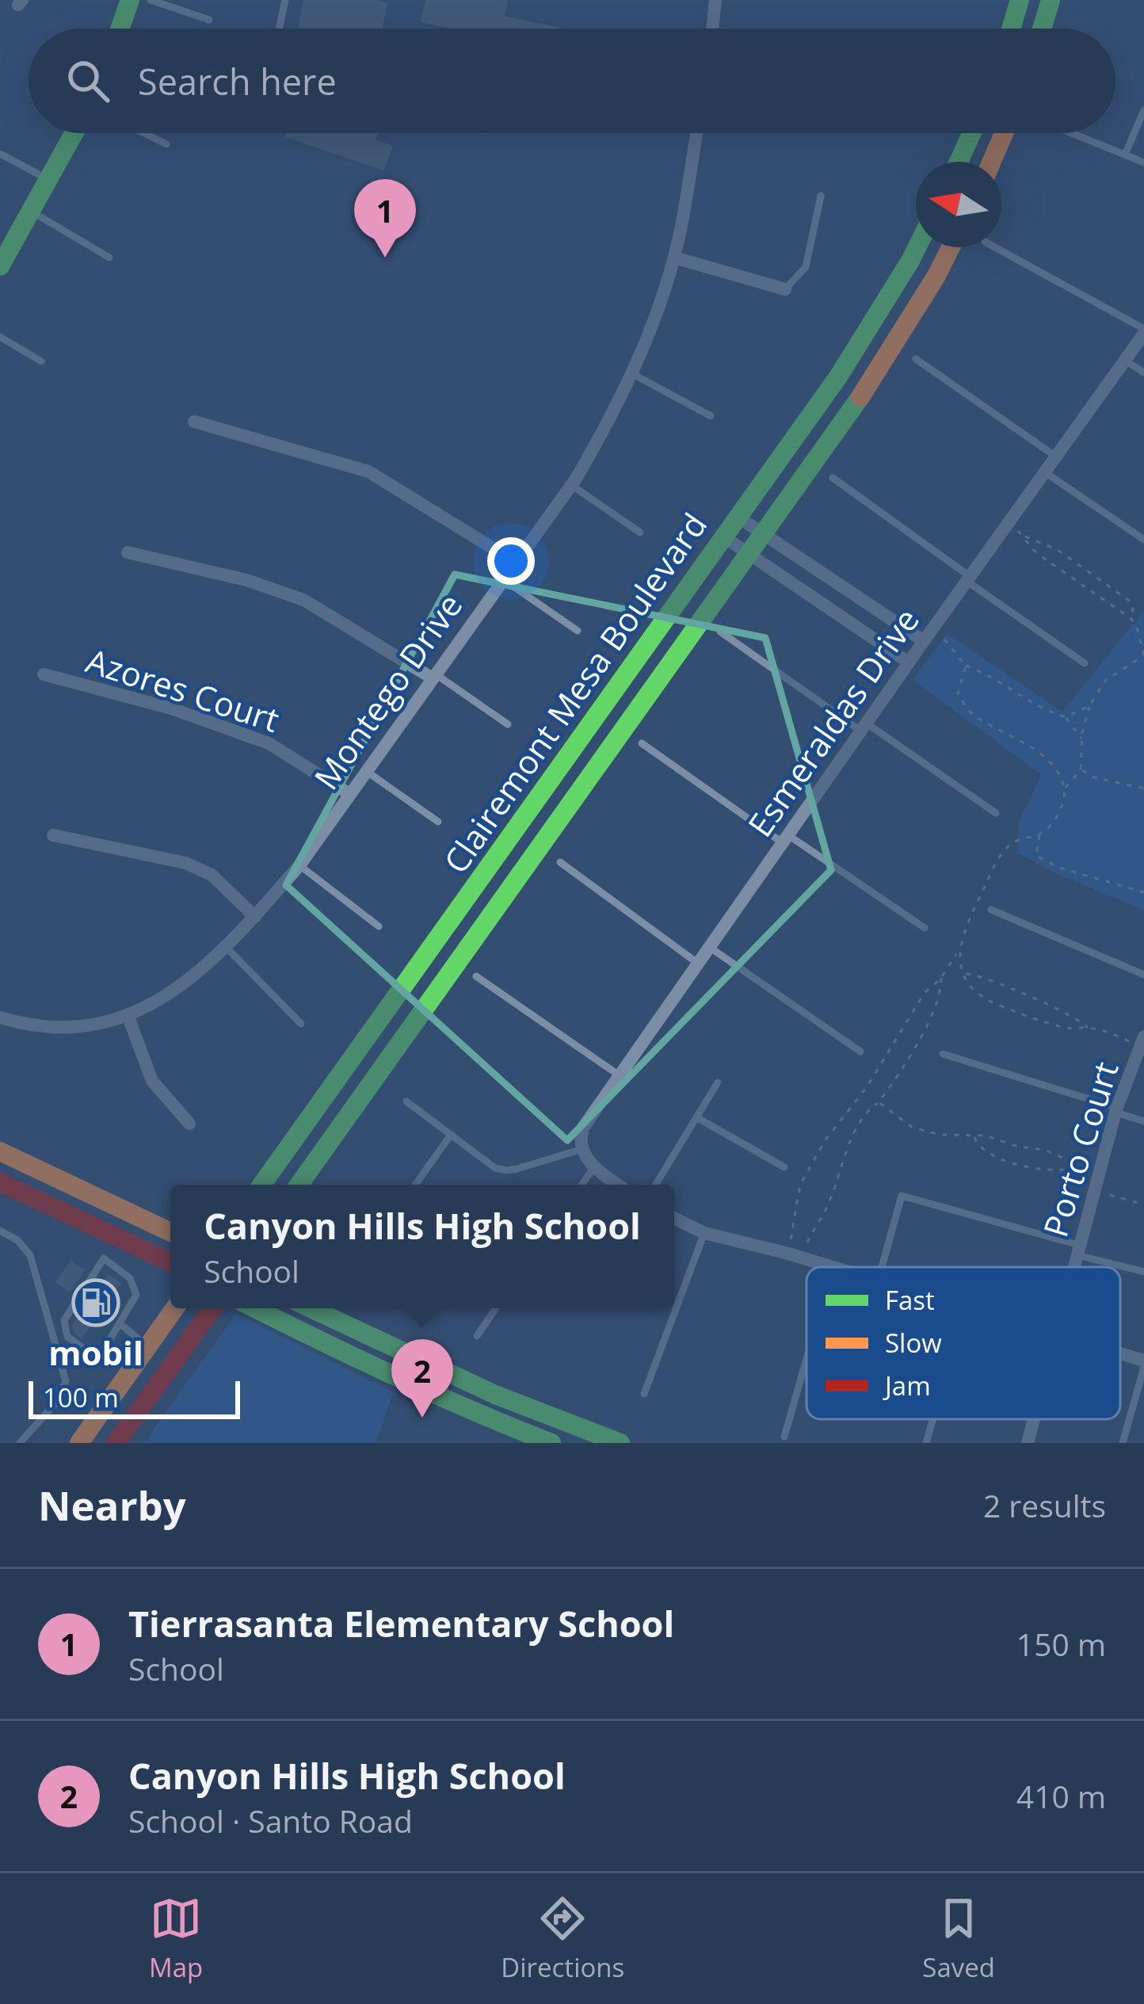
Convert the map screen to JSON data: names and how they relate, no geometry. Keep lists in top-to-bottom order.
{
  "streets": {
    "main road": ["Clairemont Mesa Boulevard"],
    "street": [
      "Azores Court",
      "Montego Drive",
      "Esmeraldas Drive",
      "Porto Court"
    ]
  },
  "crossings": [
    ["Azores Court", "Montego Drive"]
  ],
  "places": {
    "fuel station": ["mobil"]
  },
  "legend": ["Fast", "Slow", "Jam"],
  "scale_bar": "100 m",
  "north": "left",
  "page": {
    "search": "Search here",
    "pins": ["1", "2"],
    "popup": ["Canyon Hills High School", "School"],
    "scale": "100 m",
    "heading": ["Nearby", "2 results"],
    "list": [
      {
        "mark": "1",
        "name": "Tierrasanta Elementary School",
        "note": "School",
        "value": "150 m"
      },
      {
        "mark": "2",
        "name": "Canyon Hills High School",
        "note": "School · Santo Road",
        "value": "410 m"
      }
    ],
    "nav": ["Map", "Directions", "Saved"]
  }
}
